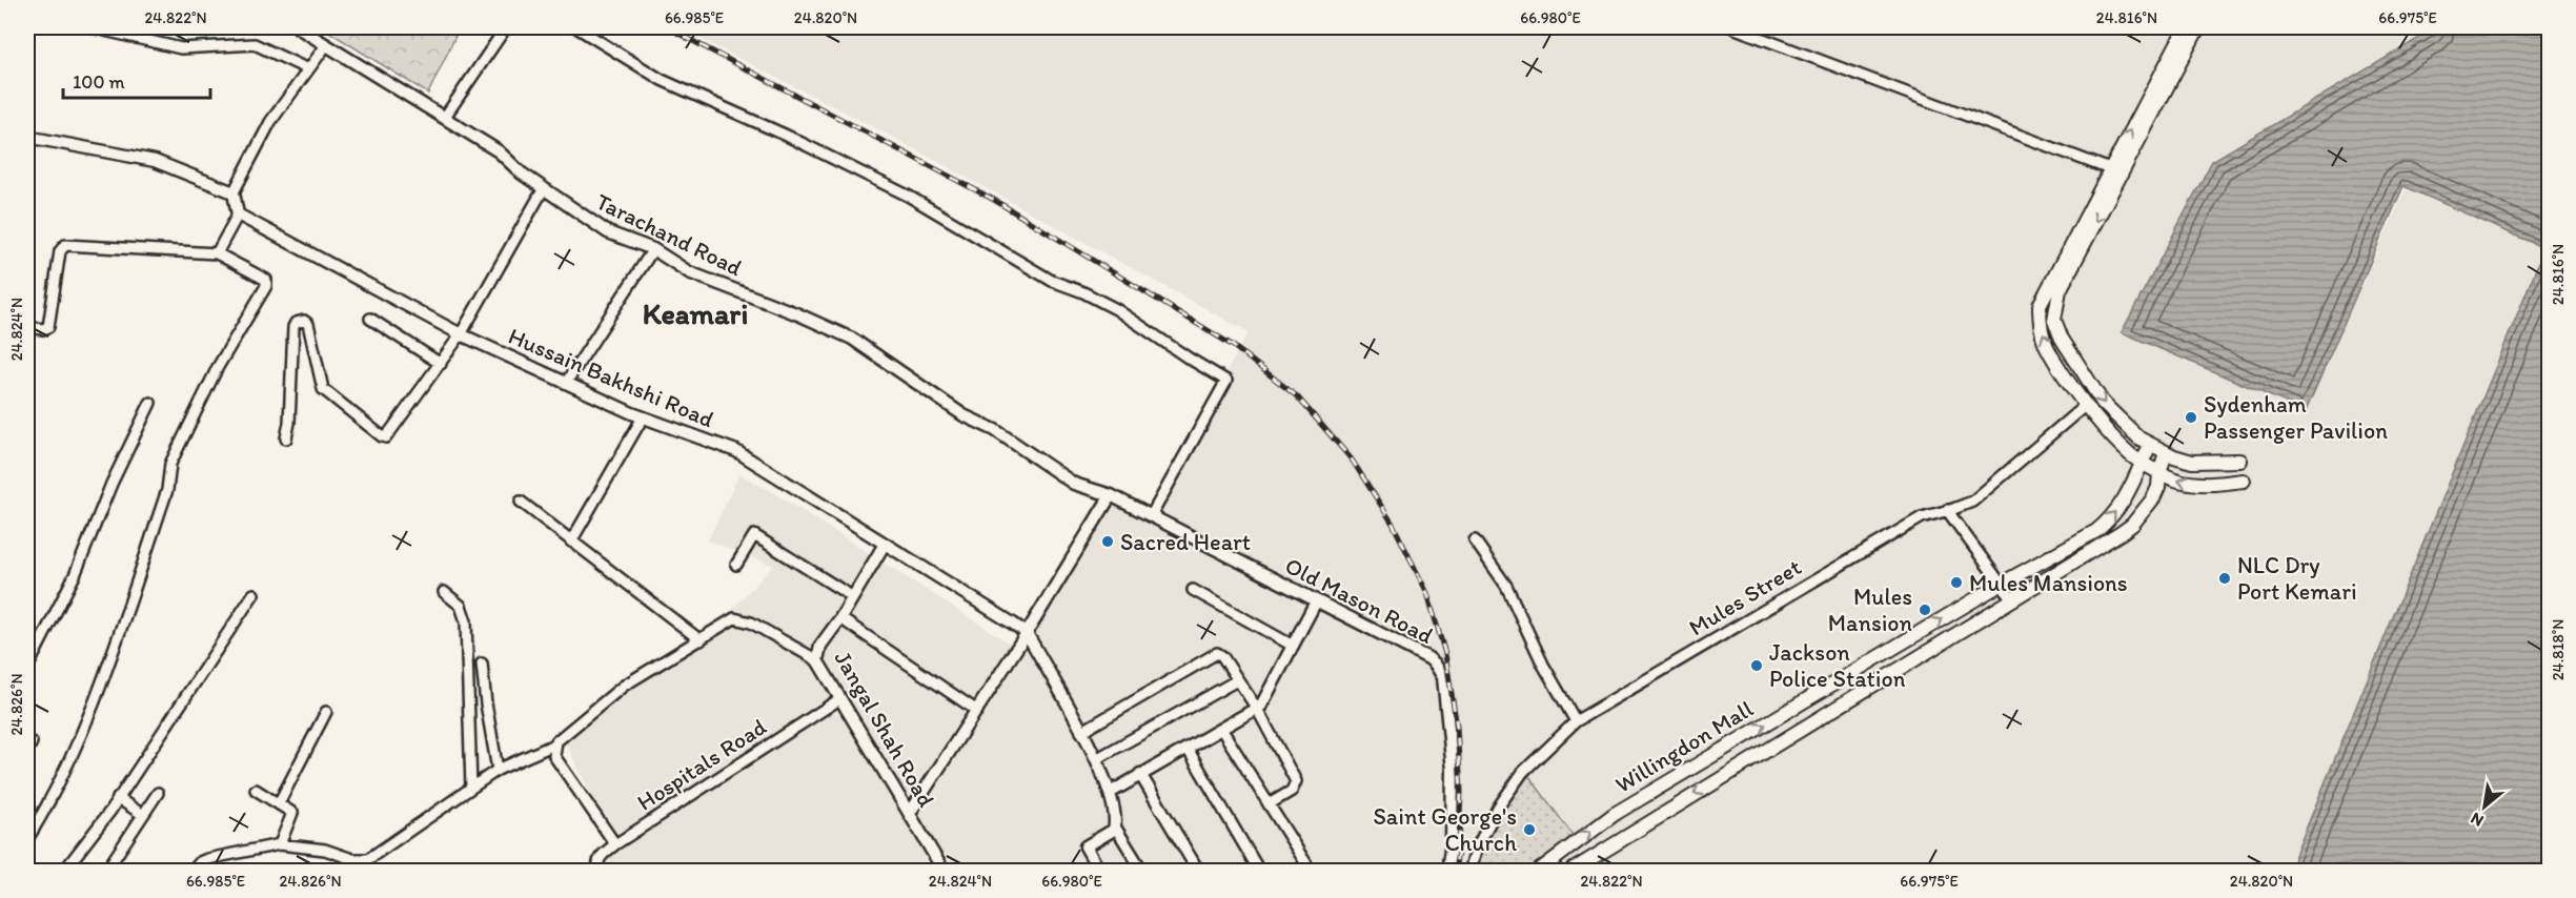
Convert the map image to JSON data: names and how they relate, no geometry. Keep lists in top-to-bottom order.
{
  "streets": {
    "main road": ["Willingdon Mall"],
    "street": [
      "Tarachand Road",
      "Hussain Bakhshi Road",
      "Mules Street",
      "Old Mason Road",
      "Jangal Shah Road",
      "Hospitals Road"
    ]
  },
  "crossings": [
    ["Tarachand Road", "Old Mason Road"],
    ["Hussain Bakhshi Road", "Jangal Shah Road"],
    ["Jangal Shah Road", "Hospitals Road"]
  ],
  "districts": ["Keamari"],
  "places": [
    "Sydenham Passenger Pavilion",
    "Sacred Heart",
    "NLC Dry Port Kemari",
    "Mules Mansions",
    "Mules Mansion",
    "Jackson Police Station",
    "Saint George's Church"
  ],
  "scale_bar": "100 m",
  "north": "bottom left",
  "coordinates": [
    "24.822°N",
    "66.985°E",
    "24.820°N",
    "66.980°E",
    "24.816°N",
    "66.975°E",
    "24.824°N",
    "24.818°N",
    "24.826°N"
  ]
}
